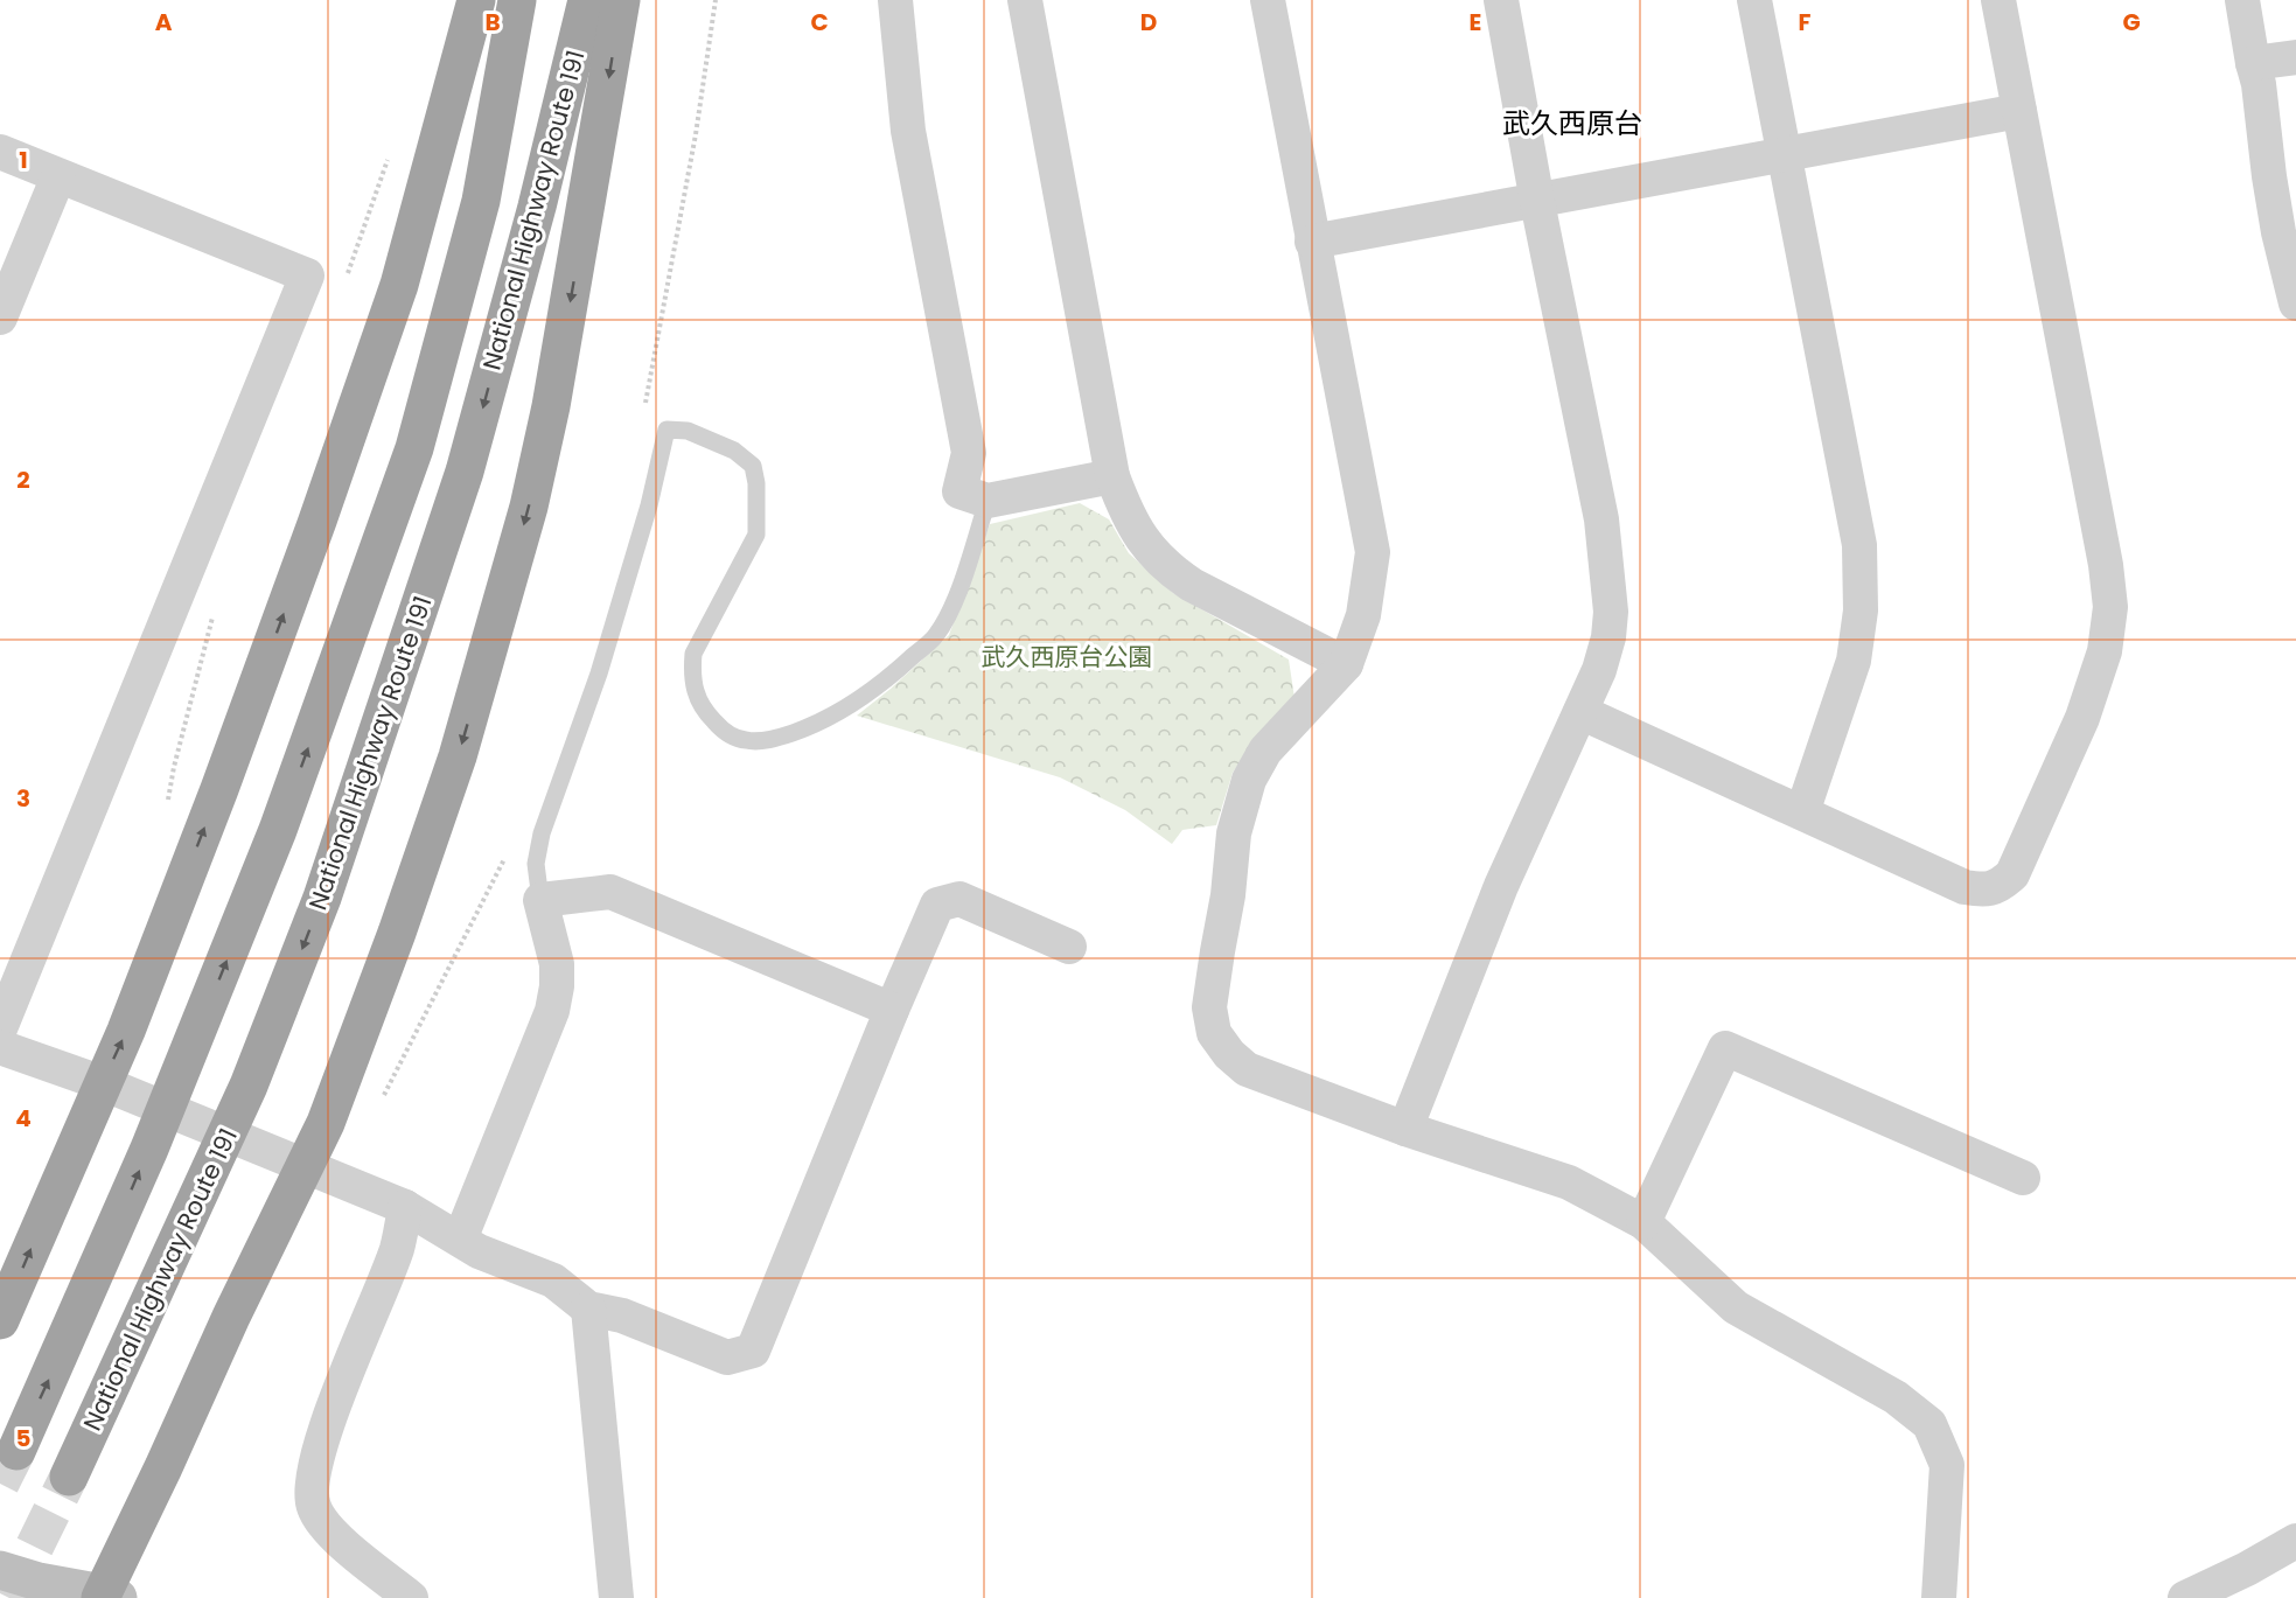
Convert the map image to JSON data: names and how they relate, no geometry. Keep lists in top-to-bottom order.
{
  "streets": {
    "highway": ["National Highway Route 191"]
  },
  "districts": ["武久西原台"],
  "parks": ["武久西原台公園"],
  "grid": {
    "columns": [
      "A",
      "B",
      "C",
      "D",
      "E",
      "F",
      "G"
    ],
    "rows": [
      "1",
      "2",
      "3",
      "4",
      "5"
    ]
  }
}
